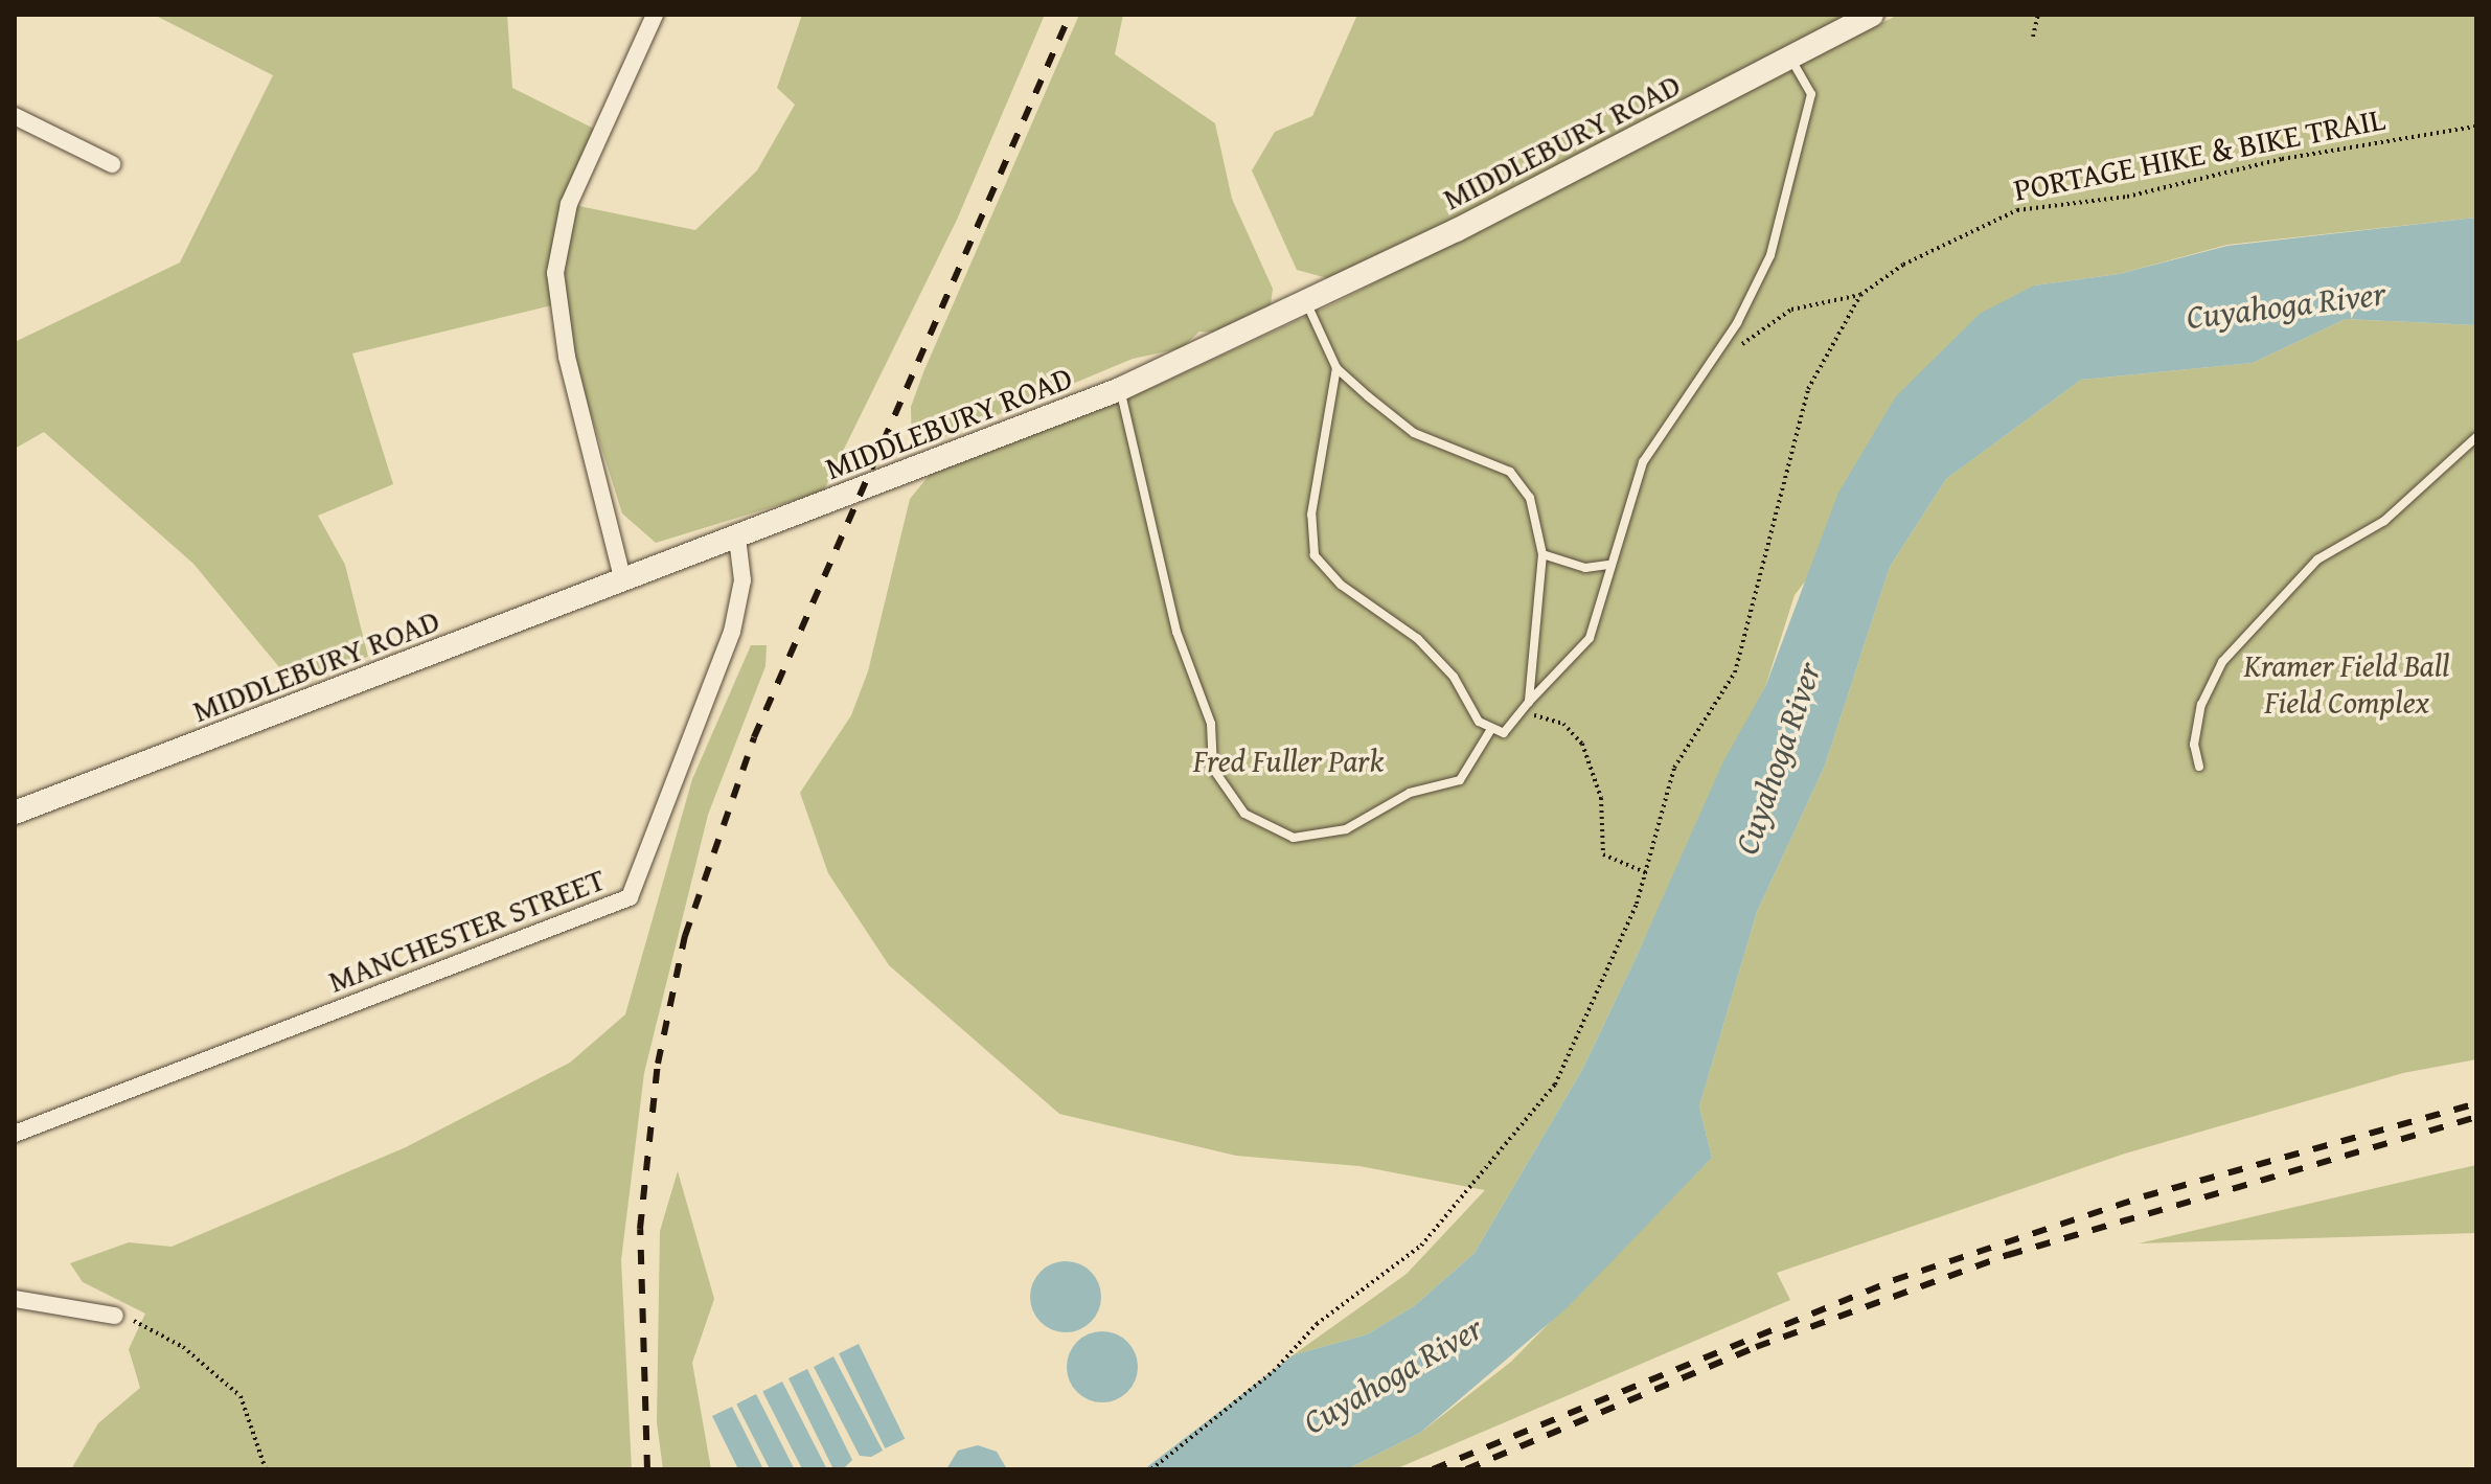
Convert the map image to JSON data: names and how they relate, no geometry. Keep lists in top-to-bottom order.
{
  "streets": {
    "street": ["MIDDLEBURY ROAD", "MANCHESTER STREET"],
    "path": ["PORTAGE HIKE & BIKE TRAIL"]
  },
  "crossings": [
    ["MIDDLEBURY ROAD", "MANCHESTER STREET"]
  ],
  "water": ["Cuyahoga River"],
  "parks": ["Kramer Field Ball Field Complex", "Fred Fuller Park"]
}
